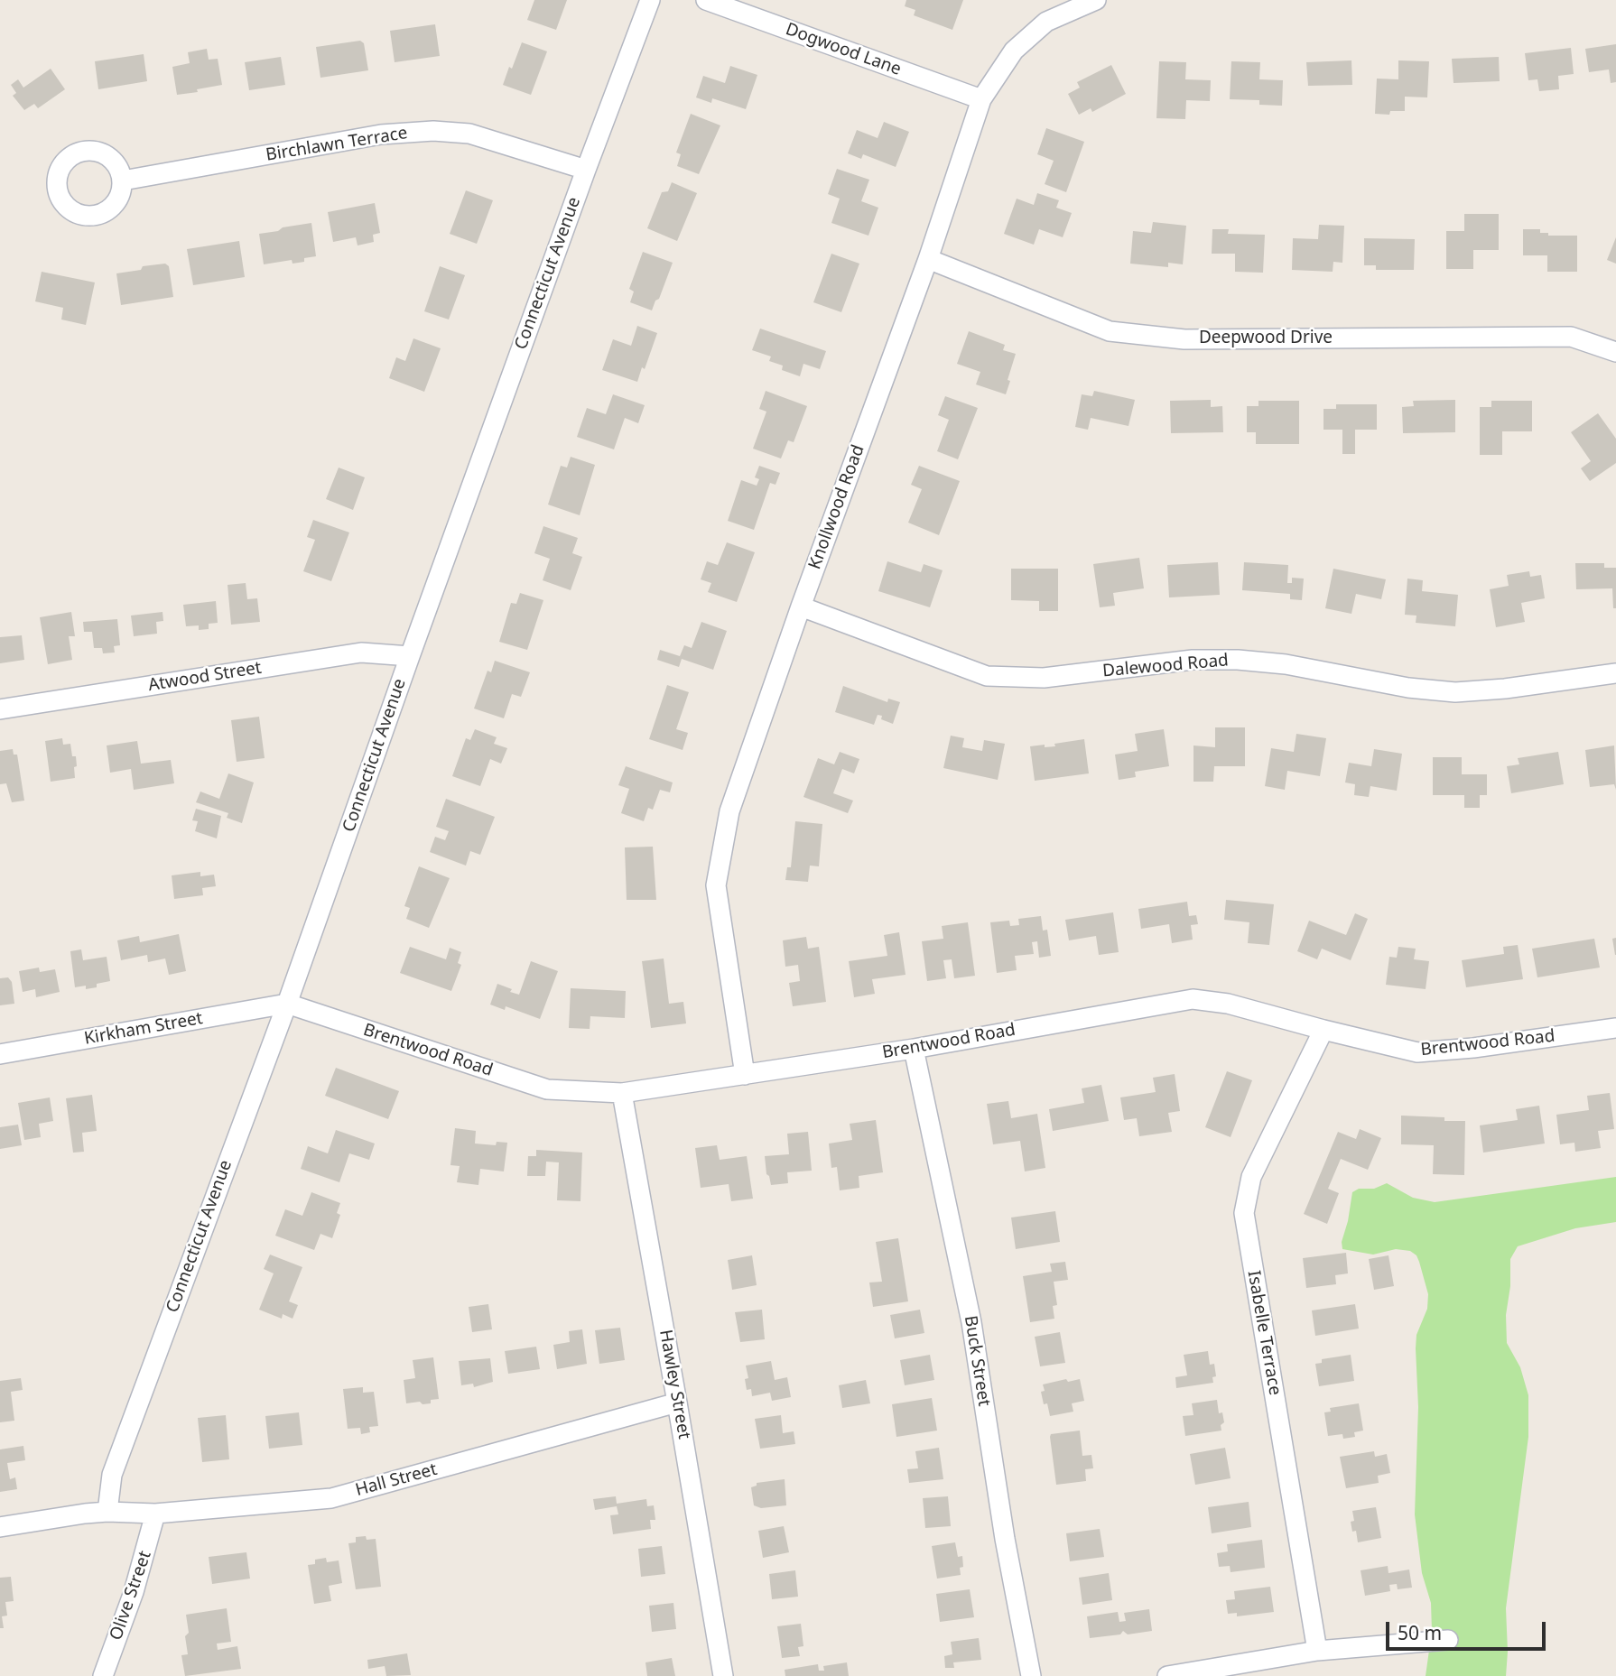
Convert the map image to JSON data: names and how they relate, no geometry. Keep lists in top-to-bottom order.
{
  "streets": {
    "street": [
      "Dogwood Lane",
      "Birchlawn Terrace",
      "Connecticut Avenue",
      "Deepwood Drive",
      "Knollwood Road",
      "Dalewood Road",
      "Atwood Street",
      "Kirkham Street",
      "Brentwood Road",
      "Isabelle Terrace",
      "Buck Street",
      "Hawley Street",
      "Hall Street",
      "Olive Street"
    ]
  },
  "crossings": [
    ["Dogwood Lane", "Knollwood Road"],
    ["Birchlawn Terrace", "Connecticut Avenue"],
    ["Connecticut Avenue", "Atwood Street"],
    ["Connecticut Avenue", "Kirkham Street"],
    ["Connecticut Avenue", "Brentwood Road"],
    ["Connecticut Avenue", "Hall Street"],
    ["Deepwood Drive", "Knollwood Road"],
    ["Knollwood Road", "Dalewood Road"],
    ["Knollwood Road", "Brentwood Road"],
    ["Kirkham Street", "Brentwood Road"],
    ["Brentwood Road", "Isabelle Terrace"],
    ["Brentwood Road", "Buck Street"],
    ["Brentwood Road", "Hawley Street"],
    ["Hawley Street", "Hall Street"],
    ["Hall Street", "Olive Street"]
  ],
  "scale_bar": "50 m"
}
